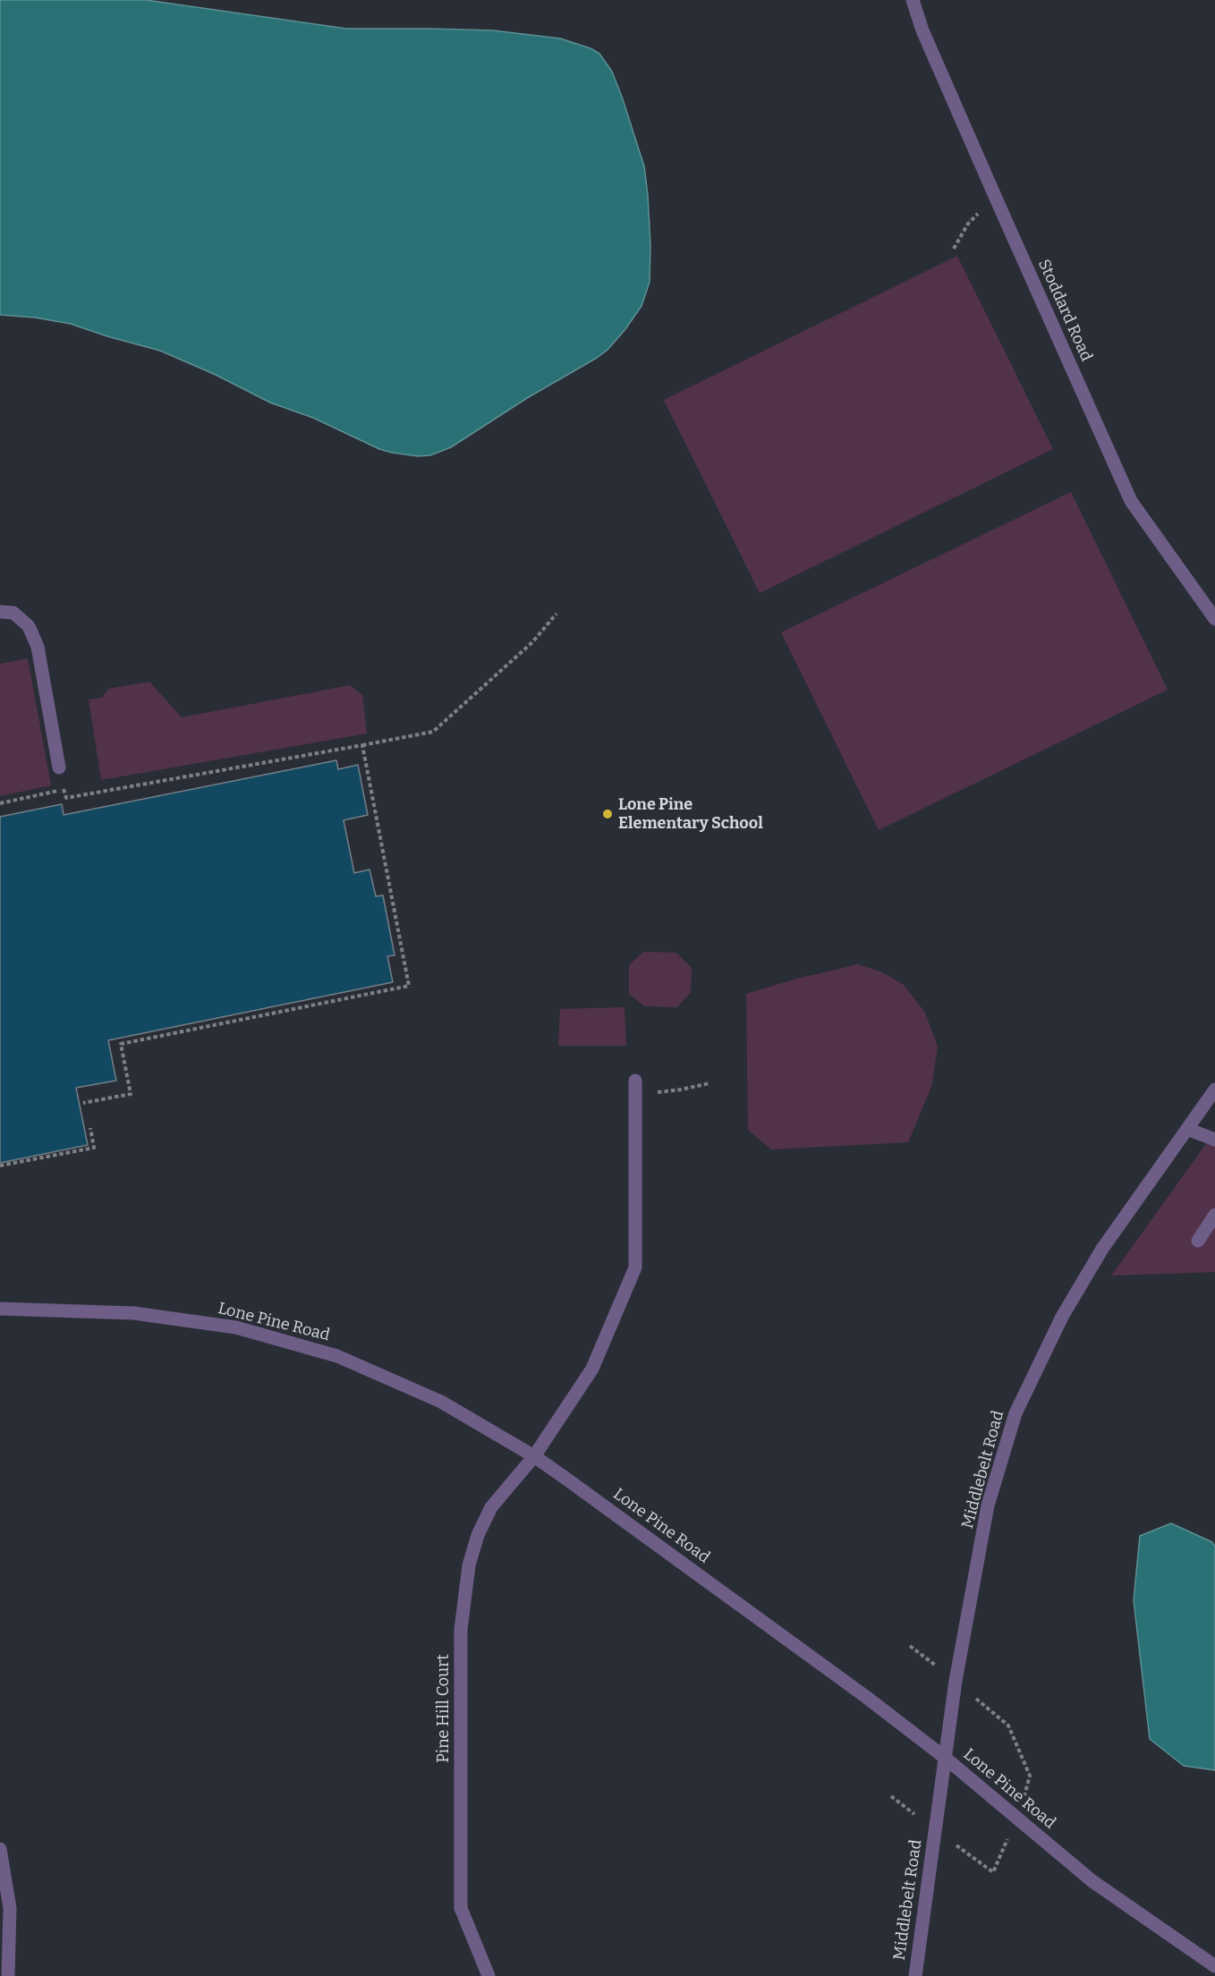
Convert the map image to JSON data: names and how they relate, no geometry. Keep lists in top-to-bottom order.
{
  "streets": {
    "street": [
      "Stoddard Road",
      "Lone Pine Road",
      "Middlebelt Road",
      "Pine Hill Court"
    ]
  },
  "crossings": [
    ["Lone Pine Road", "Middlebelt Road"],
    ["Lone Pine Road", "Pine Hill Court"]
  ],
  "places": ["Lone Pine Elementary School"]
}
